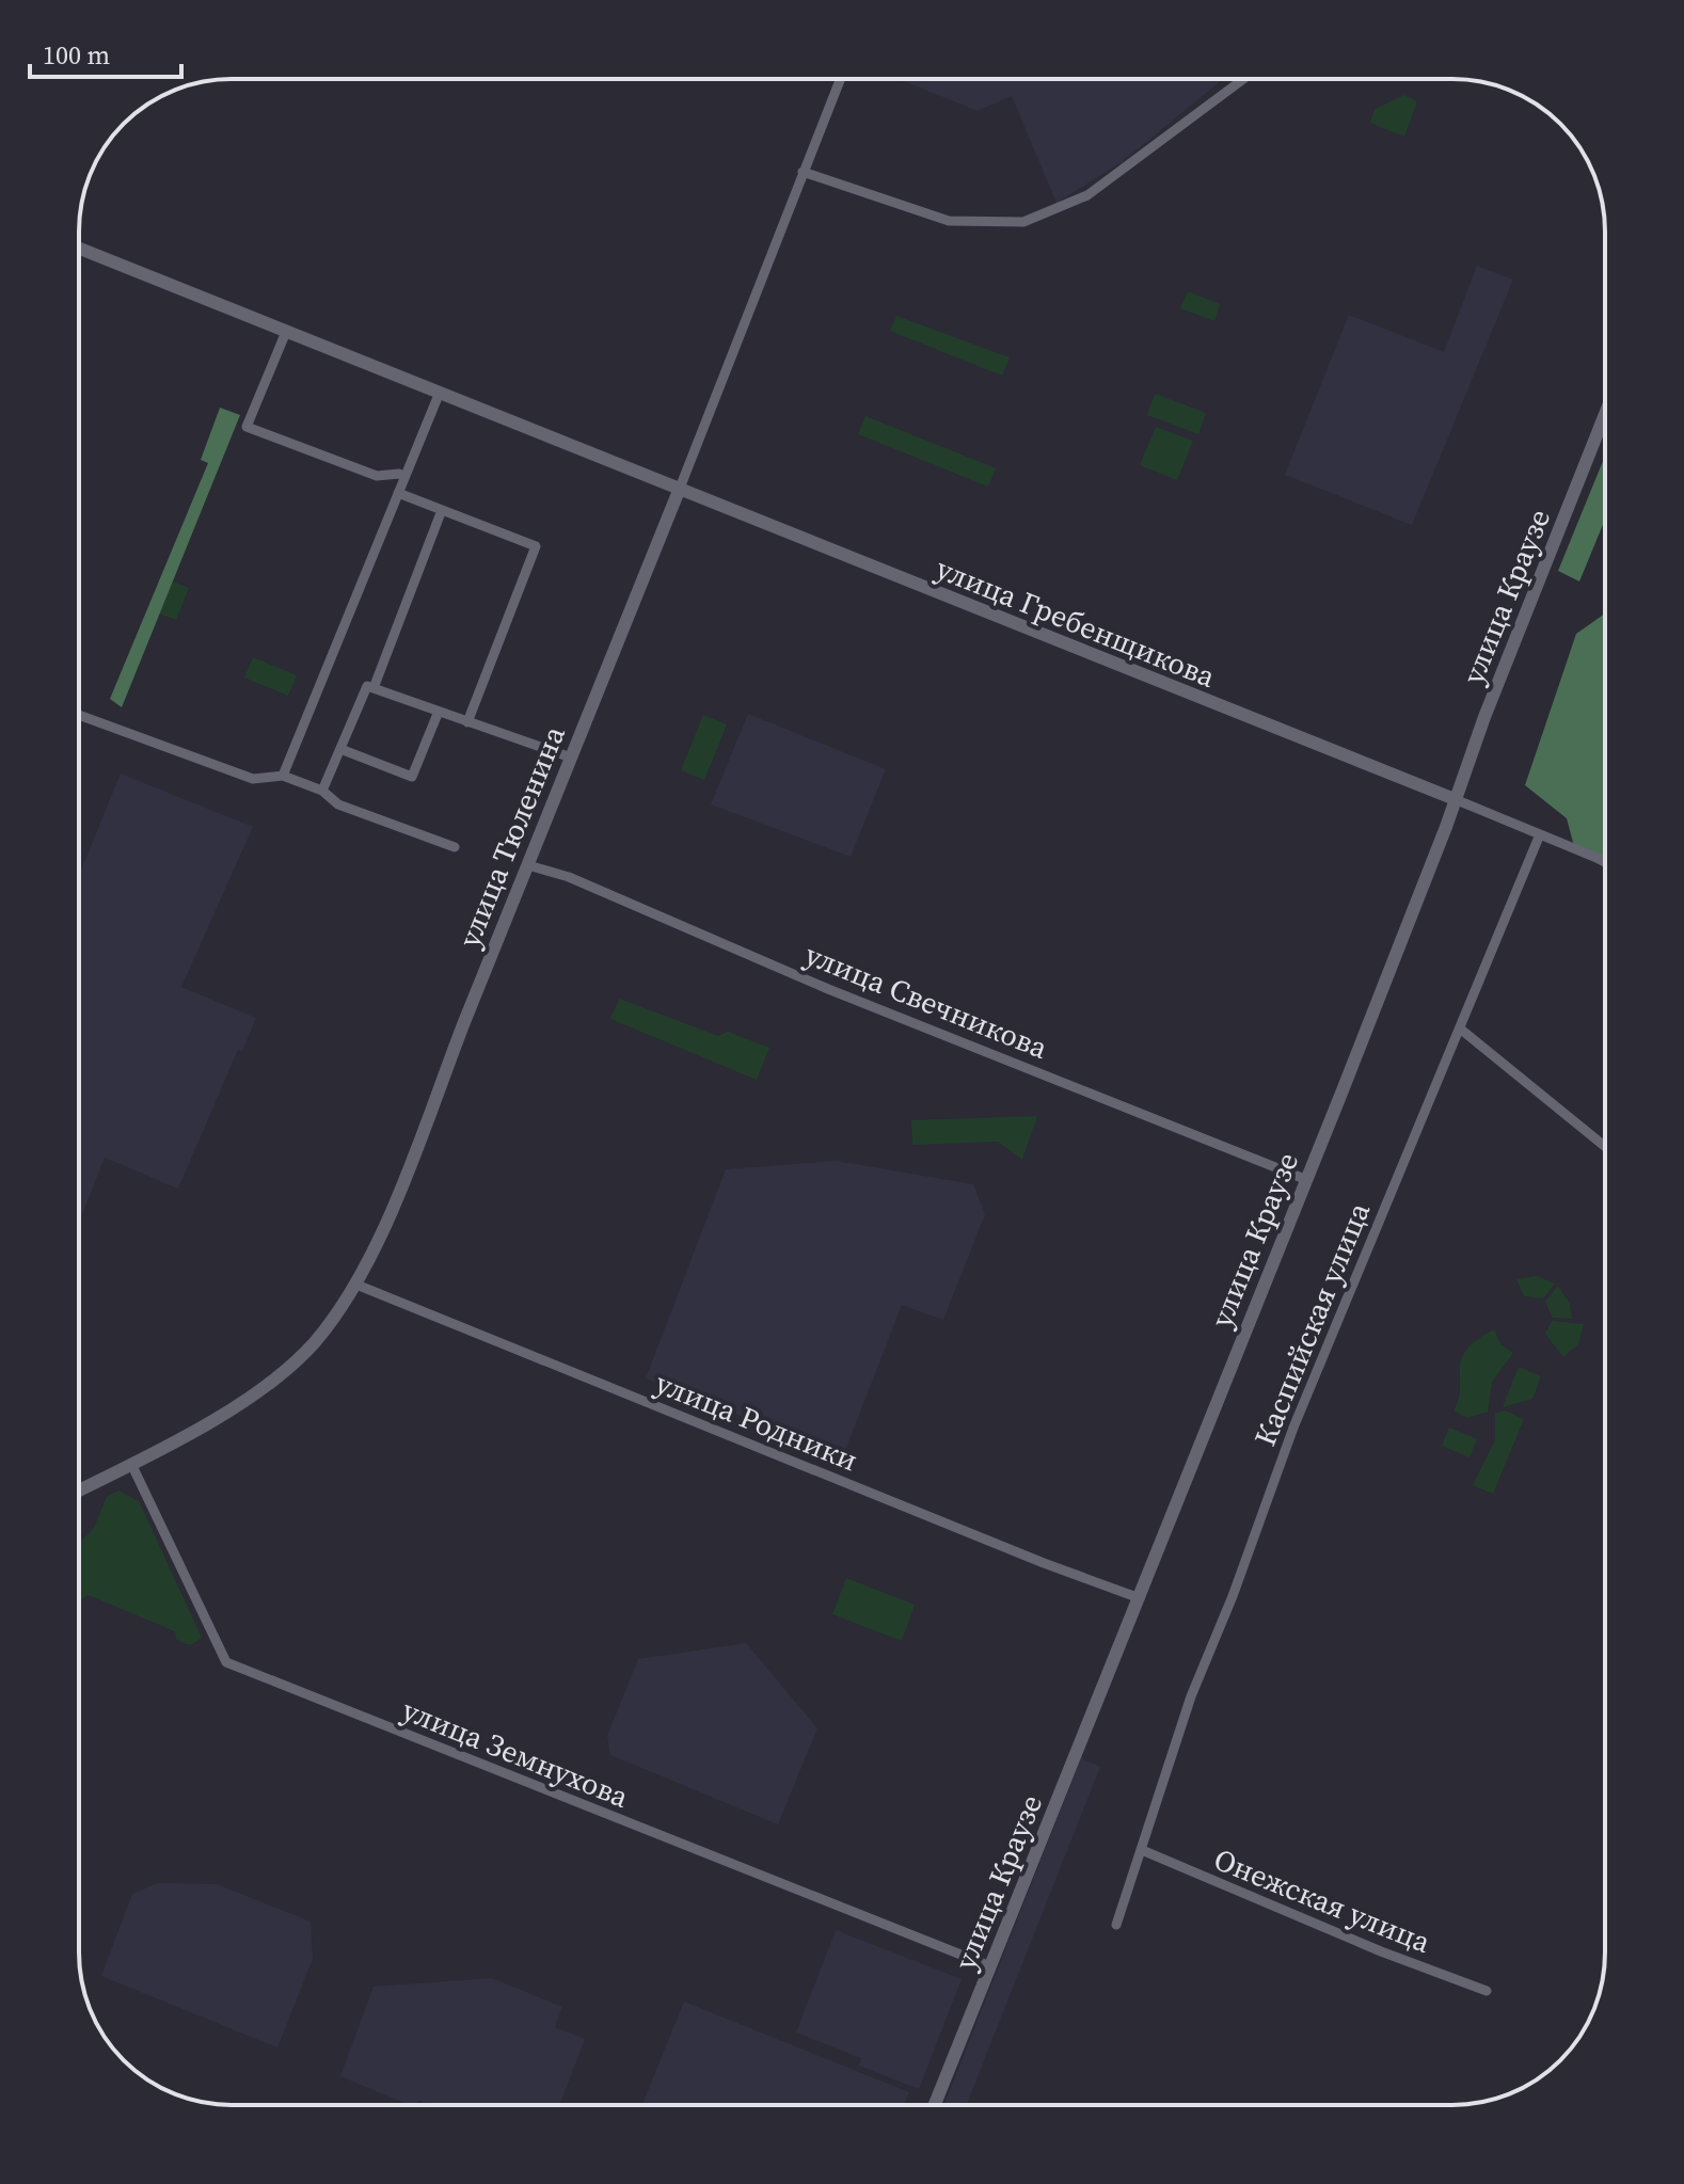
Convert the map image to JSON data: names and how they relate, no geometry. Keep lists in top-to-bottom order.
{
  "streets": {
    "street": [
      "улица Краузе",
      "улица Гребенщикова",
      "улица Тюленина",
      "улица Свечникова",
      "Каспийская улица",
      "улица Родники",
      "улица Земнухова",
      "Онежская улица"
    ]
  },
  "crossings": [
    ["улица Краузе", "улица Гребенщикова"],
    ["улица Краузе", "улица Свечникова"],
    ["улица Краузе", "улица Родники"],
    ["улица Краузе", "улица Земнухова"],
    ["улица Гребенщикова", "улица Тюленина"],
    ["улица Тюленина", "улица Свечникова"],
    ["улица Тюленина", "улица Родники"],
    ["улица Тюленина", "улица Земнухова"],
    ["Каспийская улица", "Онежская улица"]
  ],
  "scale_bar": "100 m"
}
